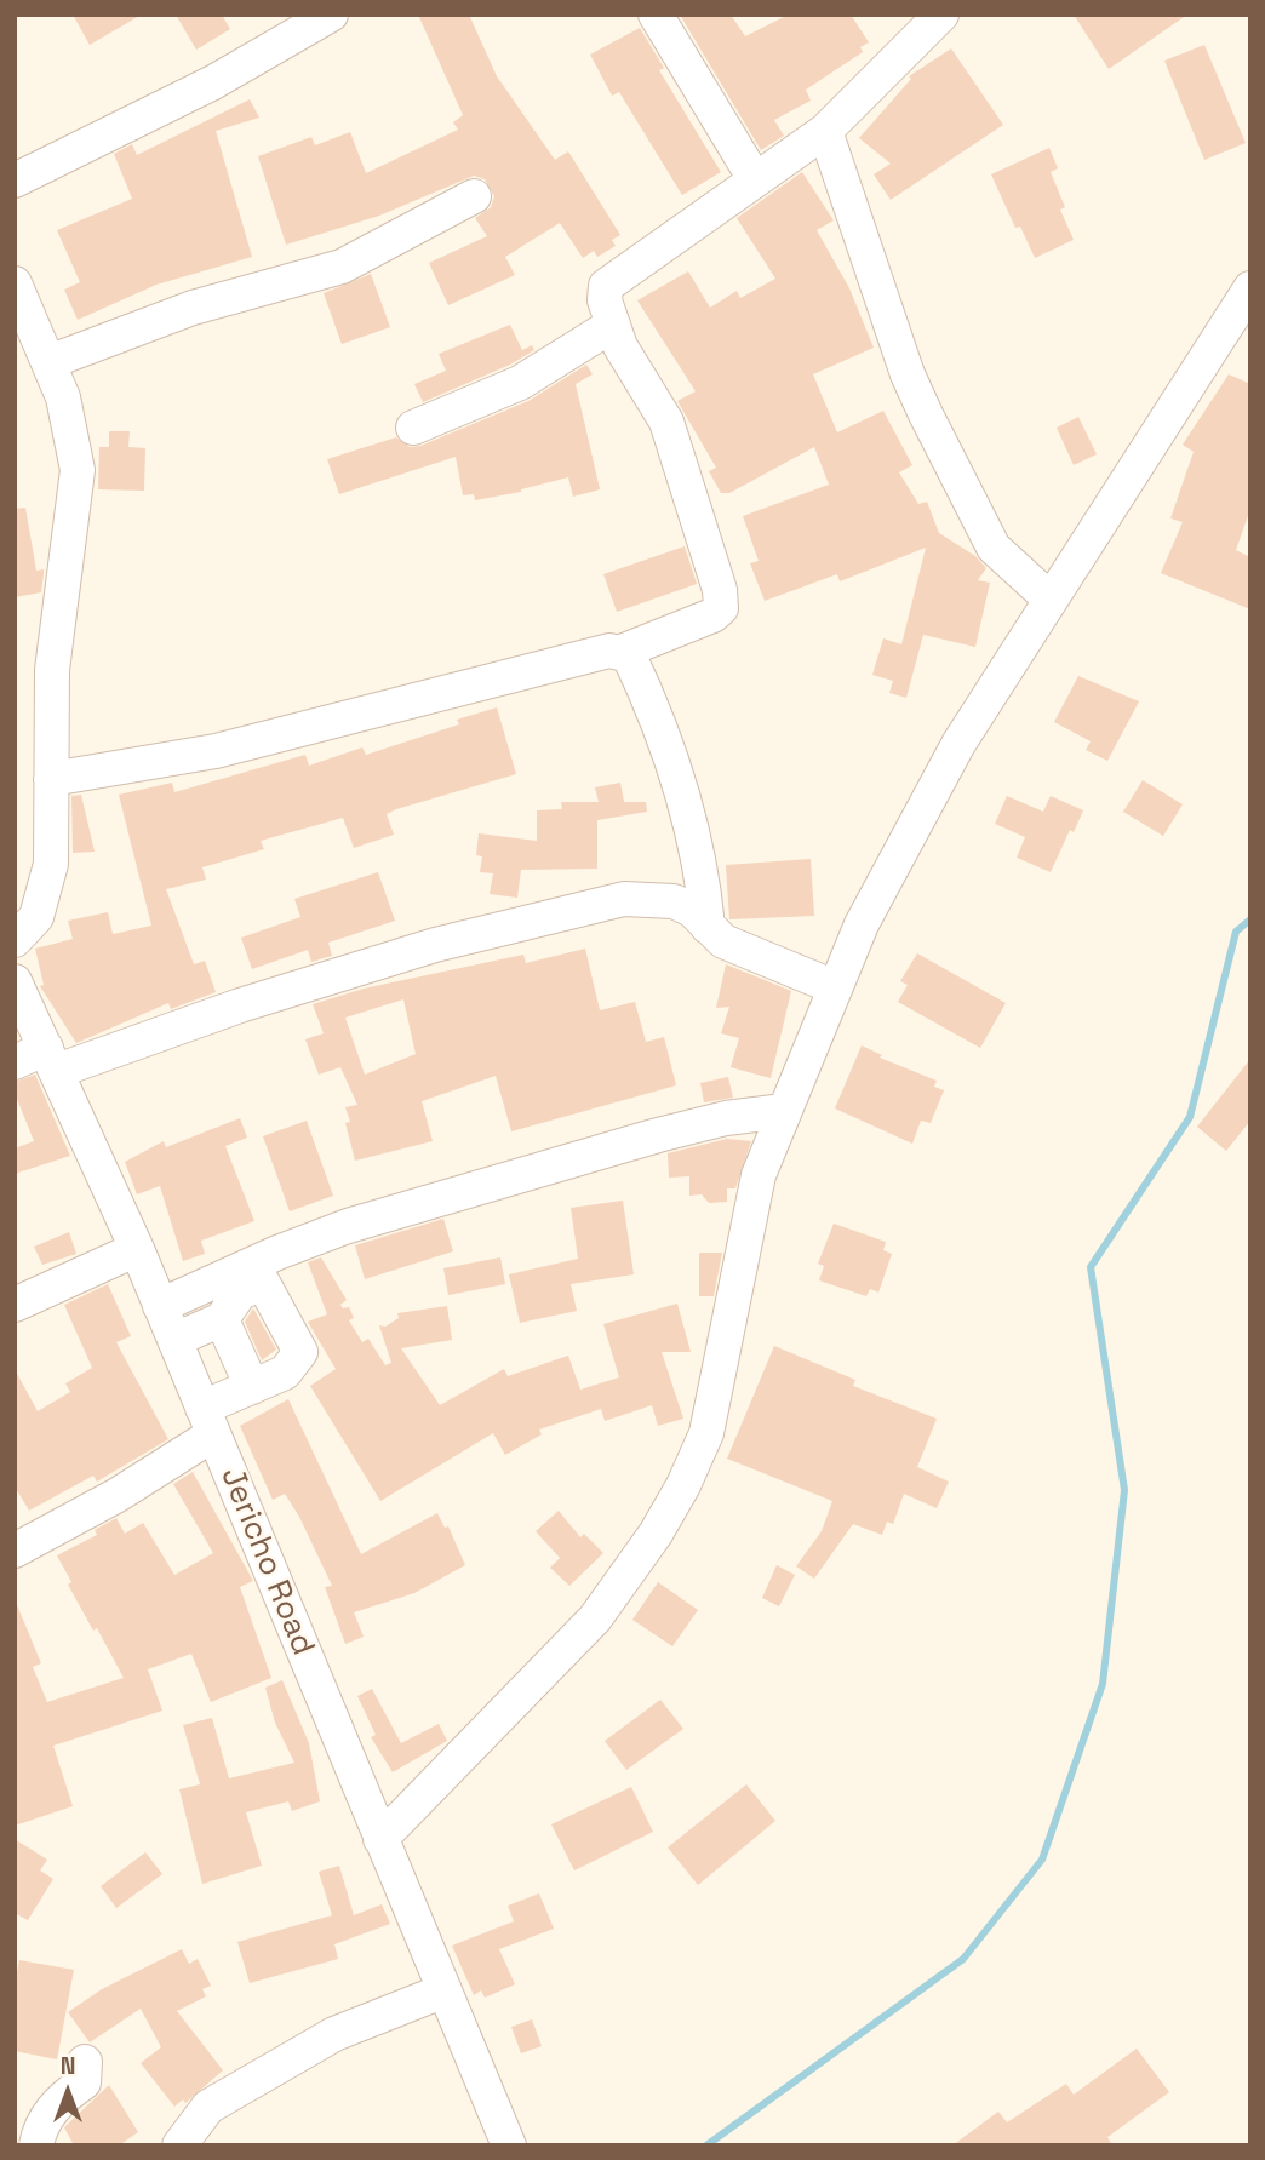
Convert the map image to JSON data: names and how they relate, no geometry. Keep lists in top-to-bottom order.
{
  "streets": {
    "street": ["Jericho Road"]
  },
  "north": "top"
}
